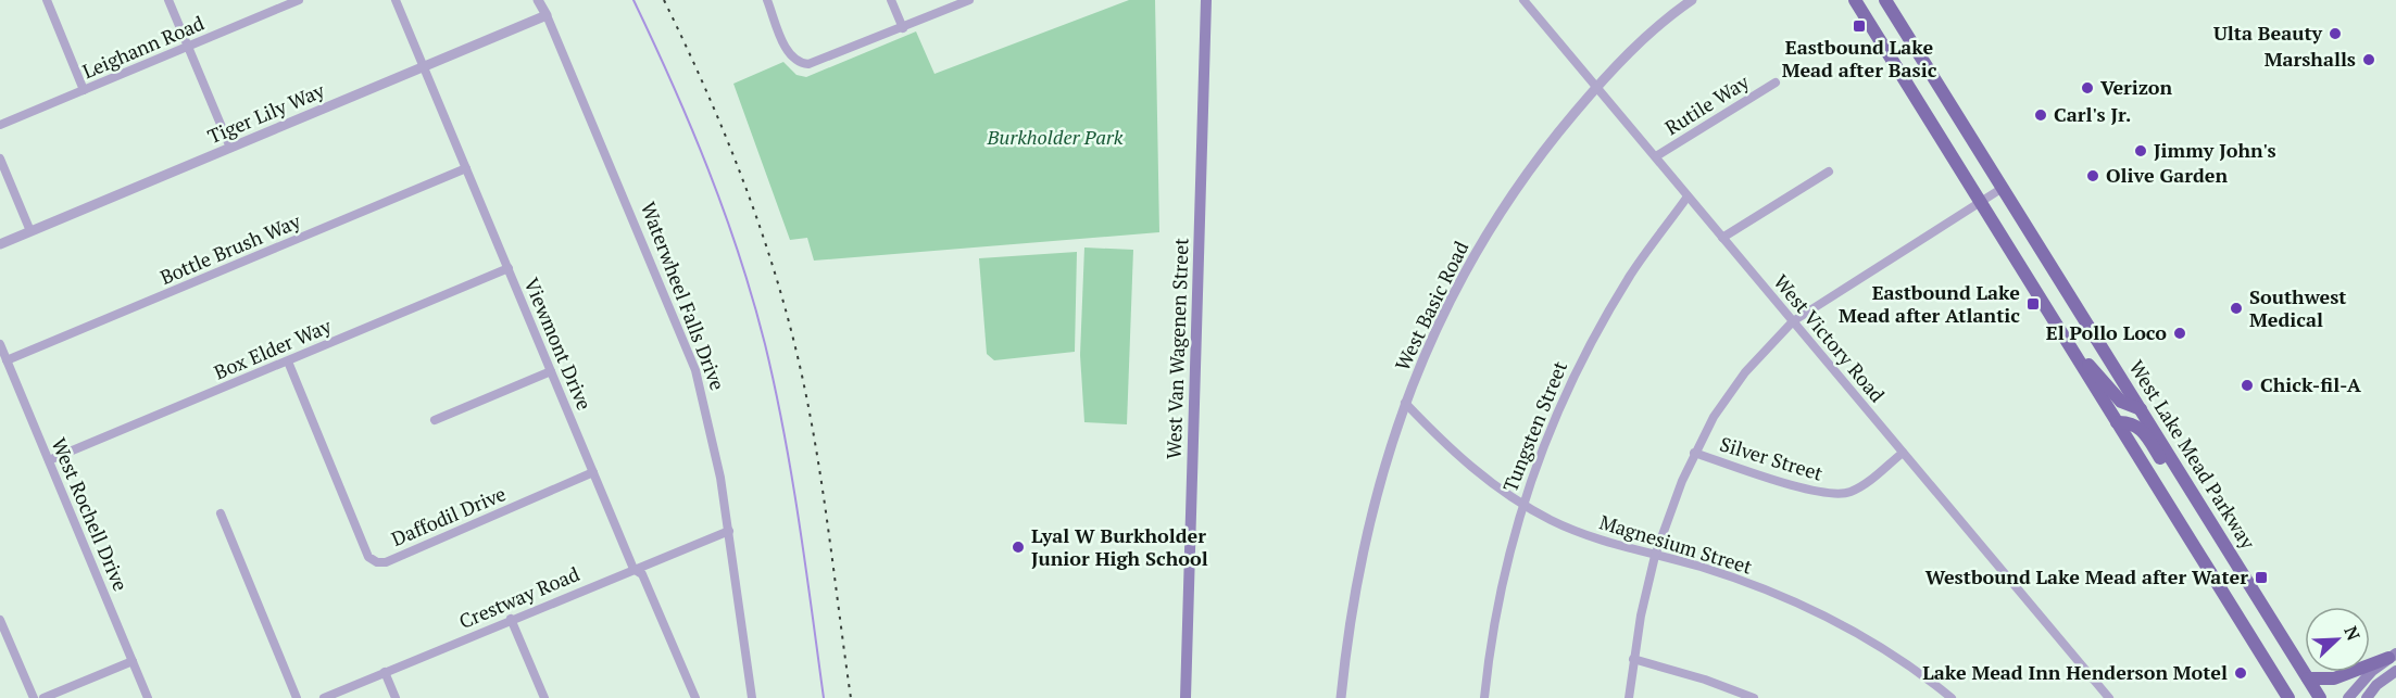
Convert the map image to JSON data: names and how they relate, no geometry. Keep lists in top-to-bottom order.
{
  "streets": {
    "main road": ["West Van Wagenen Street", "West Lake Mead Parkway"],
    "street": [
      "Leighann Road",
      "Rutile Way",
      "Tiger Lily Way",
      "Bottle Brush Way",
      "Waterwheel Falls Drive",
      "West Basic Road",
      "West Victory Road",
      "Viewmont Drive",
      "Box Elder Way",
      "Tungsten Street",
      "Silver Street",
      "West Rochell Drive",
      "Daffodil Drive",
      "Magnesium Street",
      "Crestway Road"
    ]
  },
  "crossings": [
    ["Rutile Way", "West Victory Road"],
    ["Tiger Lily Way", "Waterwheel Falls Drive"],
    ["Tiger Lily Way", "Viewmont Drive"],
    ["Bottle Brush Way", "Viewmont Drive"],
    ["Bottle Brush Way", "West Rochell Drive"],
    ["Waterwheel Falls Drive", "Crestway Road"],
    ["West Basic Road", "West Victory Road"],
    ["West Basic Road", "Magnesium Street"],
    ["West Victory Road", "Tungsten Street"],
    ["West Victory Road", "Silver Street"],
    ["Viewmont Drive", "Box Elder Way"],
    ["Viewmont Drive", "Daffodil Drive"],
    ["Viewmont Drive", "Crestway Road"],
    ["Box Elder Way", "West Rochell Drive"],
    ["Box Elder Way", "Daffodil Drive"],
    ["Tungsten Street", "Magnesium Street"]
  ],
  "parks": ["Burkholder Park"],
  "places": {
    "transit": ["Eastbound Lake Mead after Basic", "Eastbound Lake Mead after Atlantic", "Westbound Lake Mead after Water"],
    "other": [
      "Ulta Beauty",
      "Marshalls",
      "Verizon",
      "Carl's Jr.",
      "Jimmy John's",
      "Olive Garden",
      "Southwest Medical",
      "El Pollo Loco",
      "Chick-fil-A",
      "Lyal W Burkholder Junior High School",
      "Lake Mead Inn Henderson Motel"
    ]
  },
  "north": "top right"
}
